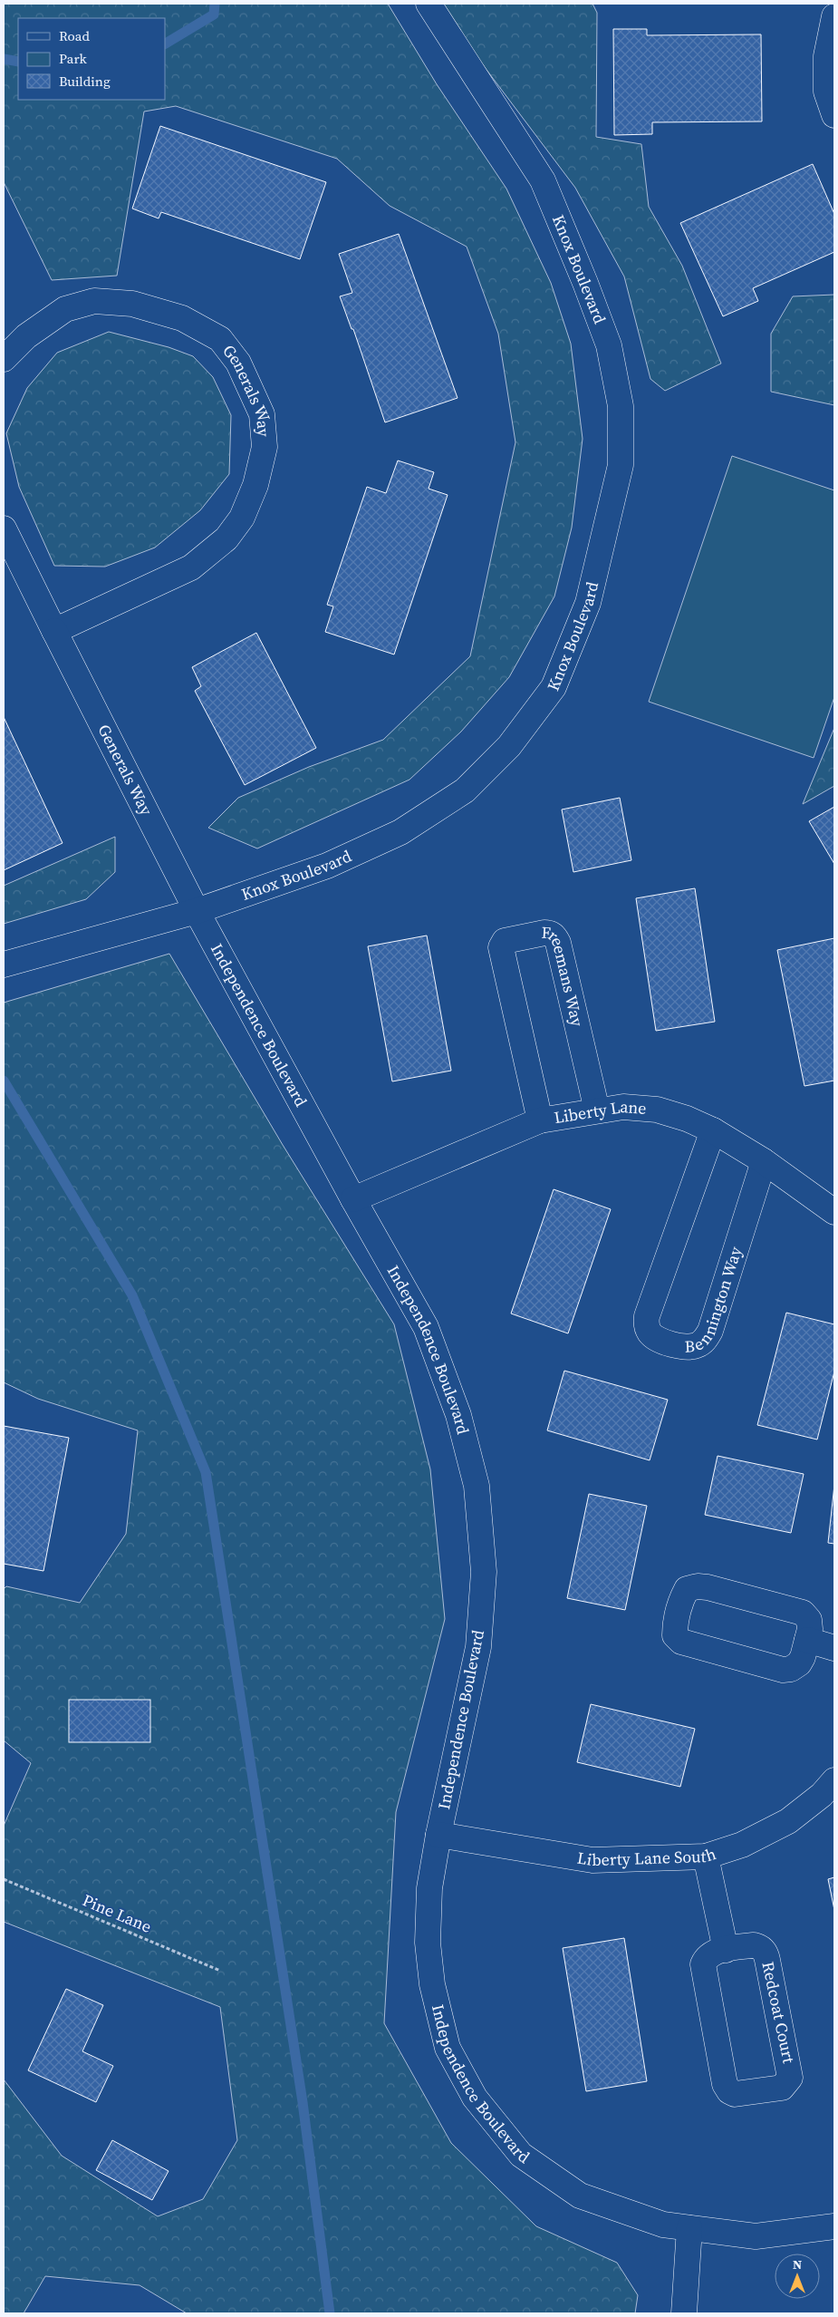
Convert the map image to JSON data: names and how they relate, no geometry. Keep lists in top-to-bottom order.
{
  "streets": {
    "street": [
      "Knox Boulevard",
      "Generals Way",
      "Freemans Way",
      "Independence Boulevard",
      "Liberty Lane",
      "Bennington Way",
      "Liberty Lane South",
      "Redcoat Court"
    ],
    "path": ["Pine Lane"]
  },
  "crossings": [
    ["Knox Boulevard", "Generals Way"],
    ["Knox Boulevard", "Independence Boulevard"],
    ["Generals Way", "Independence Boulevard"],
    ["Freemans Way", "Liberty Lane"],
    ["Independence Boulevard", "Liberty Lane"],
    ["Independence Boulevard", "Liberty Lane South"],
    ["Liberty Lane", "Bennington Way"]
  ],
  "legend": ["Road", "Park", "Building"],
  "north": "top"
}
